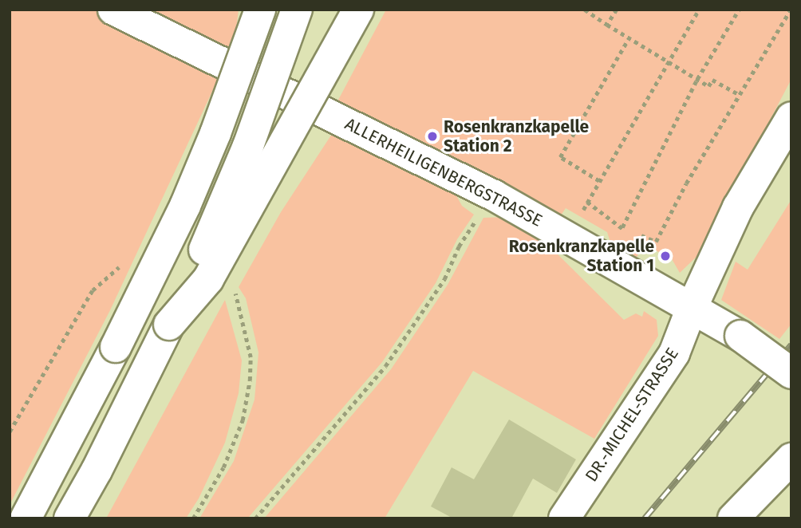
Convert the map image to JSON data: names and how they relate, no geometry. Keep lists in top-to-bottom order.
{
  "streets": {
    "main road": ["ALLERHEILIGENBERGSTRASSE", "DR.-MICHEL-STRASSE"]
  },
  "crossings": [
    ["ALLERHEILIGENBERGSTRASSE", "DR.-MICHEL-STRASSE"]
  ],
  "places": ["Rosenkranzkapelle Station 2", "Rosenkranzkapelle Station 1"]
}
